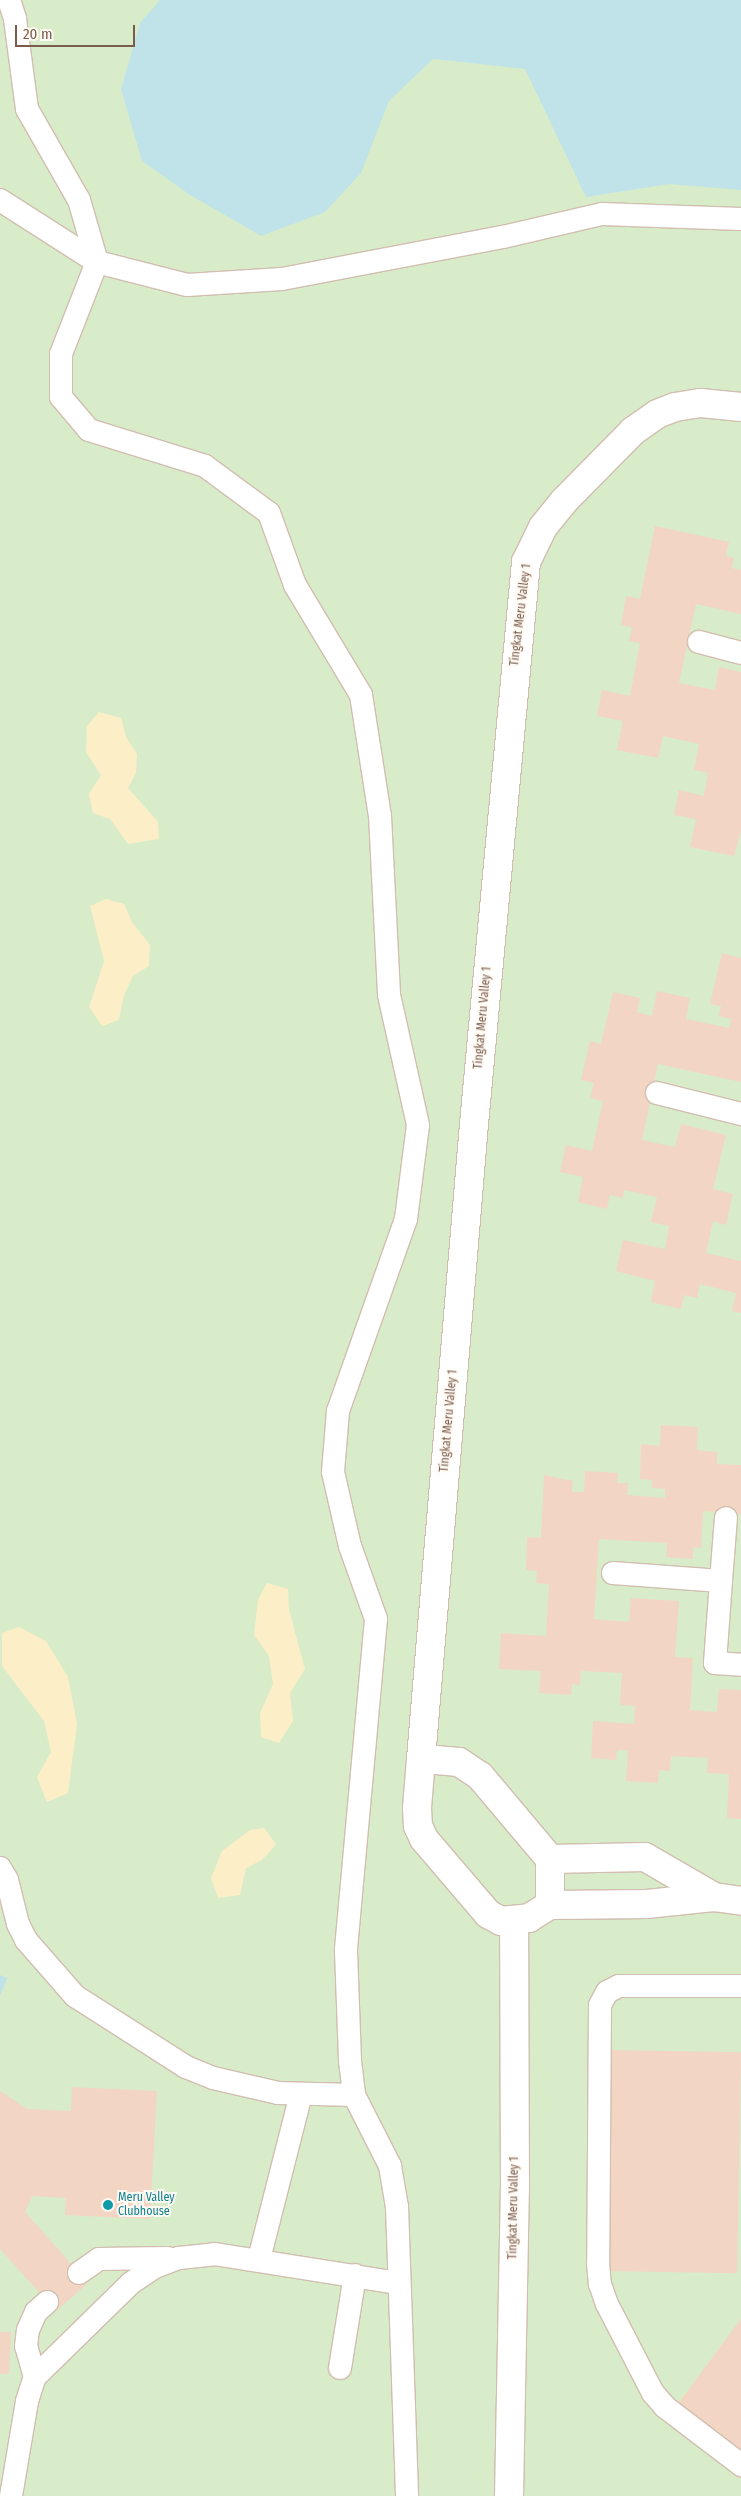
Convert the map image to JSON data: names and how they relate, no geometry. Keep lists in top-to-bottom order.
{
  "streets": {
    "street": ["Tingkat Meru Valley 1"]
  },
  "places": ["Meru Valley Clubhouse"],
  "scale_bar": "20 m"
}
